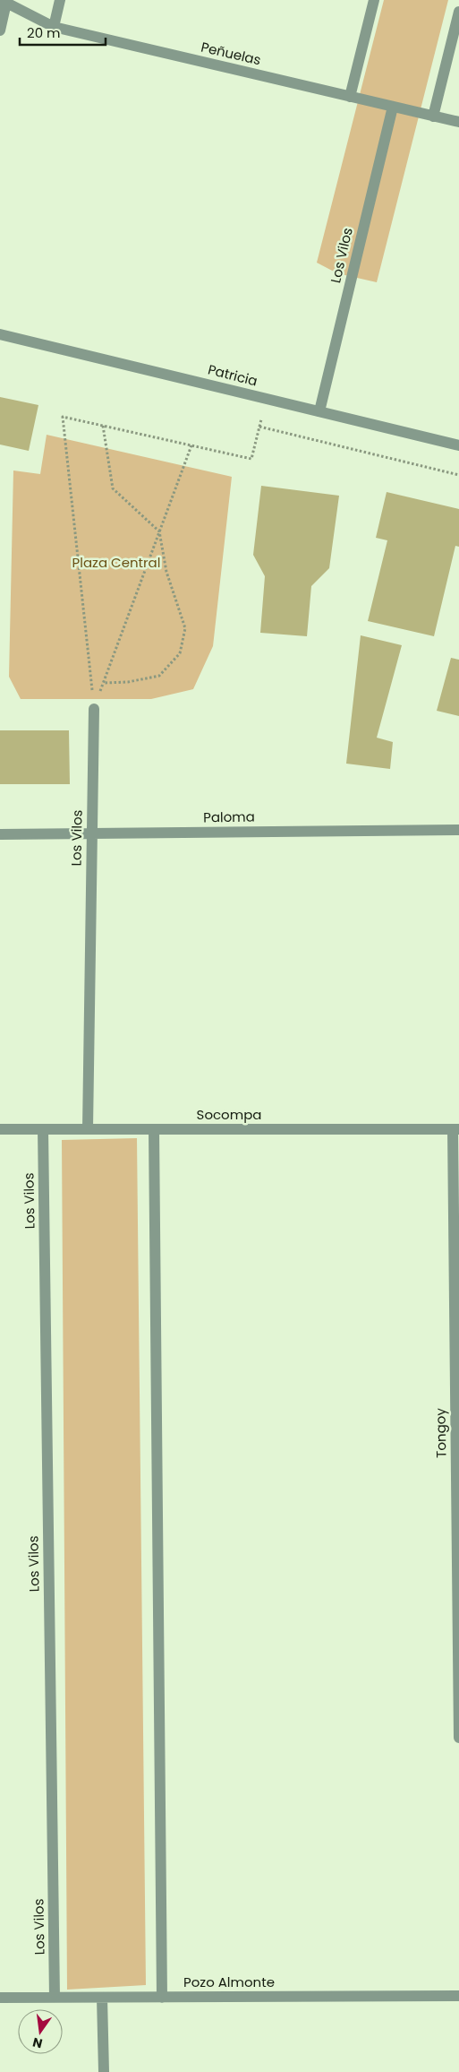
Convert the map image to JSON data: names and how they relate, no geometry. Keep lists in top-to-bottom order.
{
  "streets": {
    "street": [
      "Peñuelas",
      "Los Vilos",
      "Patricia",
      "Paloma",
      "Socompa",
      "Tongoy",
      "Pozo Almonte"
    ]
  },
  "crossings": [
    ["Peñuelas", "Los Vilos"],
    ["Los Vilos", "Patricia"],
    ["Los Vilos", "Paloma"],
    ["Los Vilos", "Socompa"],
    ["Los Vilos", "Pozo Almonte"],
    ["Socompa", "Tongoy"]
  ],
  "parks": ["Plaza Central"],
  "scale_bar": "20 m",
  "north": "bottom"
}
